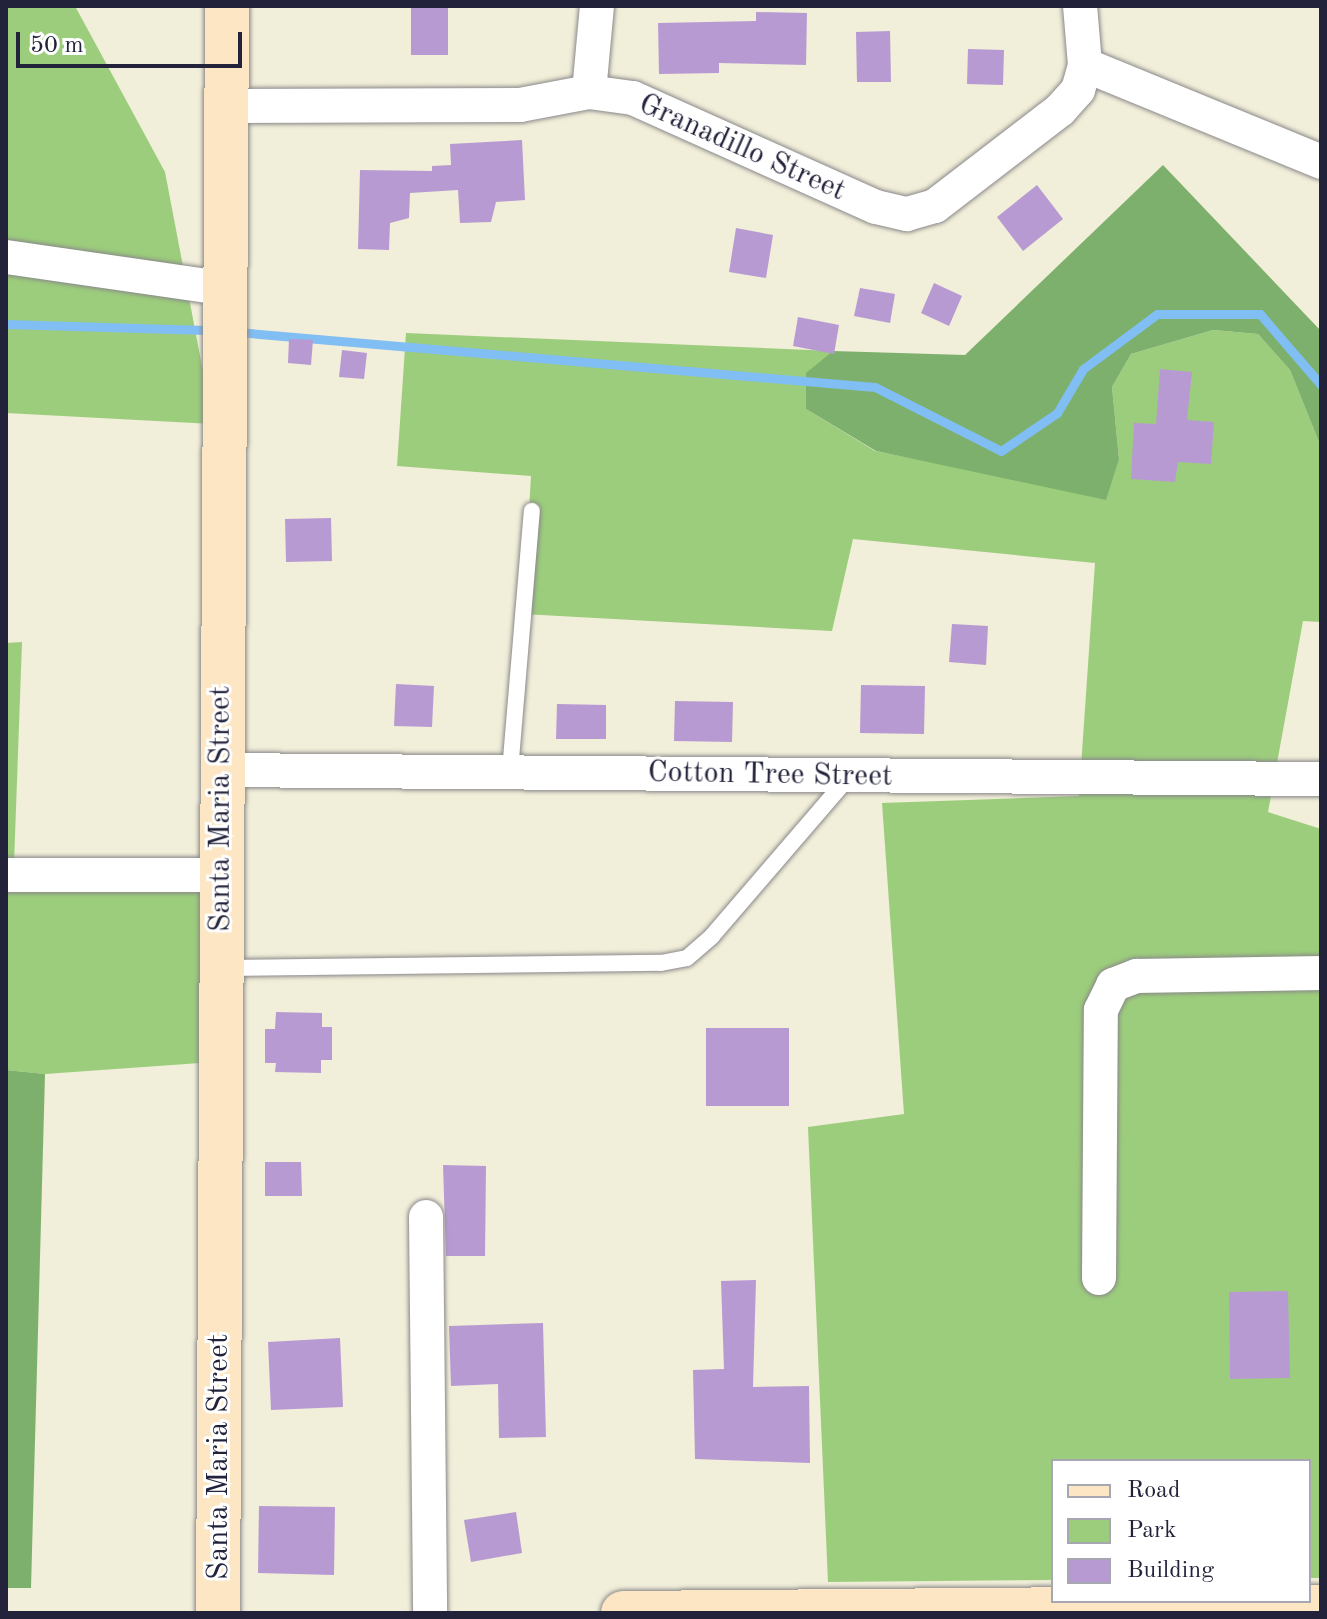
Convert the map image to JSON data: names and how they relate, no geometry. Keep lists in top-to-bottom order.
{
  "streets": {
    "street": ["Granadillo Street", "Cotton Tree Street", "Santa Maria Street"]
  },
  "crossings": [
    ["Granadillo Street", "Santa Maria Street"],
    ["Cotton Tree Street", "Santa Maria Street"]
  ],
  "legend": ["Road", "Park", "Building"],
  "scale_bar": "50 m"
}
